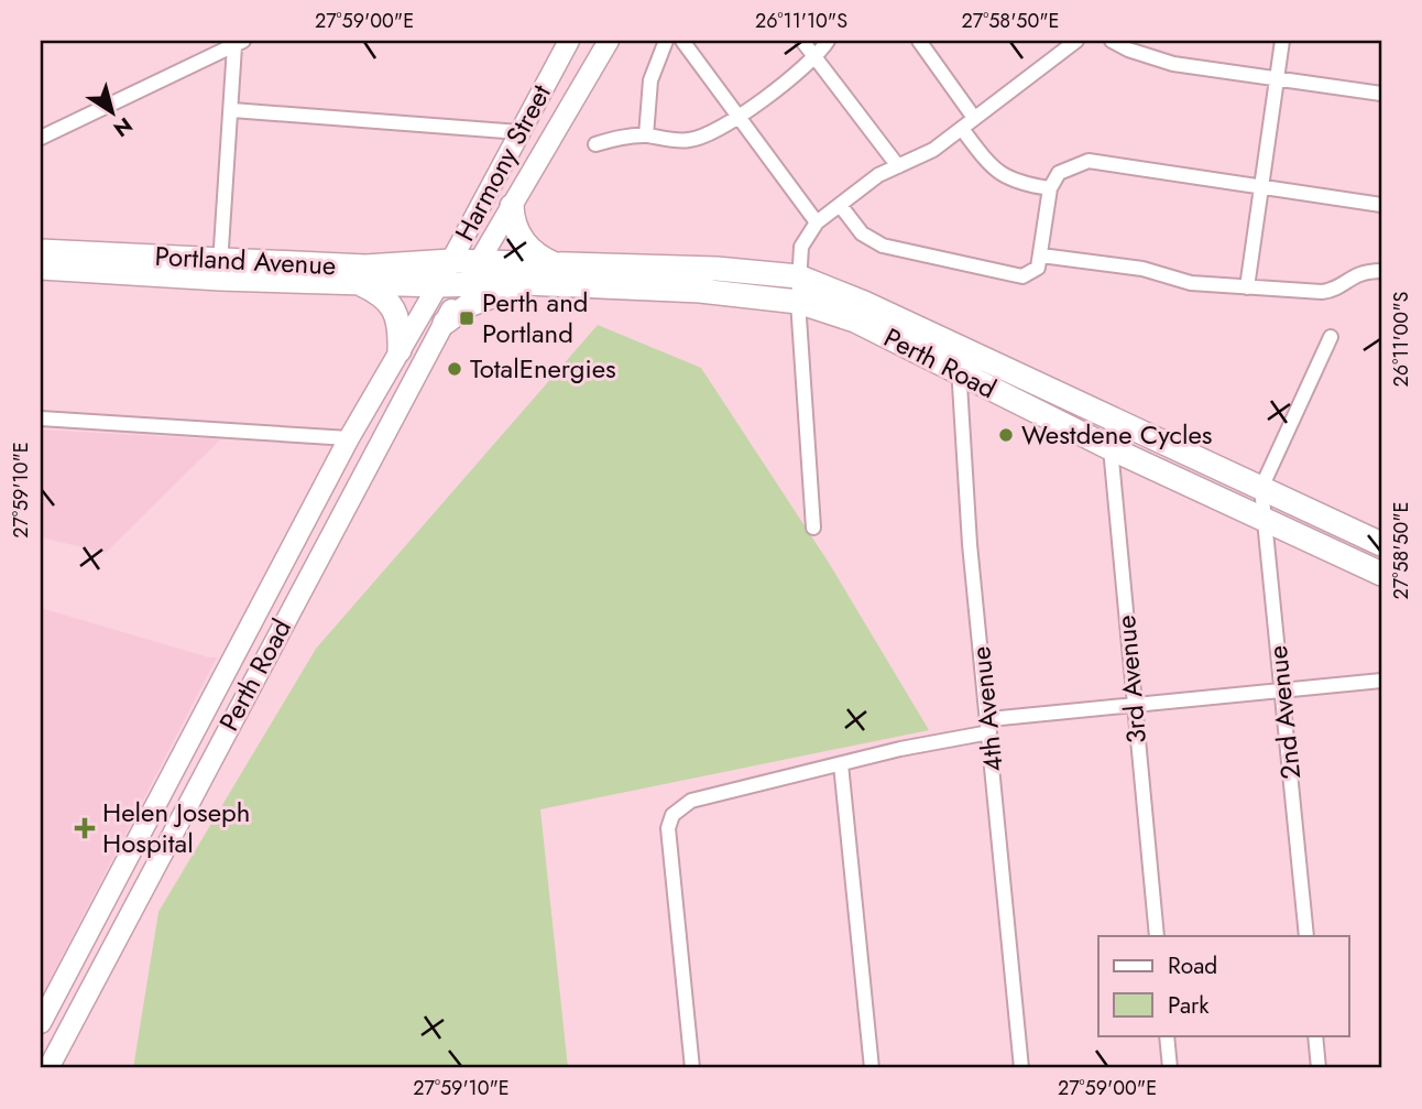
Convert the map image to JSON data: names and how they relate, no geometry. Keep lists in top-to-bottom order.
{
  "streets": {
    "main road": ["Harmony Street", "Portland Avenue", "Perth Road"],
    "street": ["3rd Avenue", "4th Avenue", "2nd Avenue"]
  },
  "crossings": [
    ["Harmony Street", "Portland Avenue"],
    ["Harmony Street", "Perth Road"],
    ["Portland Avenue", "Perth Road"],
    ["Perth Road", "3rd Avenue"],
    ["Perth Road", "4th Avenue"],
    ["Perth Road", "2nd Avenue"]
  ],
  "places": {
    "transit": ["Perth and Portland"],
    "other": ["TotalEnergies", "Westdene Cycles"],
    "health": ["Helen Joseph Hospital"]
  },
  "legend": ["Road", "Park"],
  "north": "bottom right",
  "coordinates": [
    "27°59'00\"E",
    "26°11'10\"S",
    "27°58'50\"E",
    "26°11'00\"S",
    "27°59'10\"E"
  ]
}
